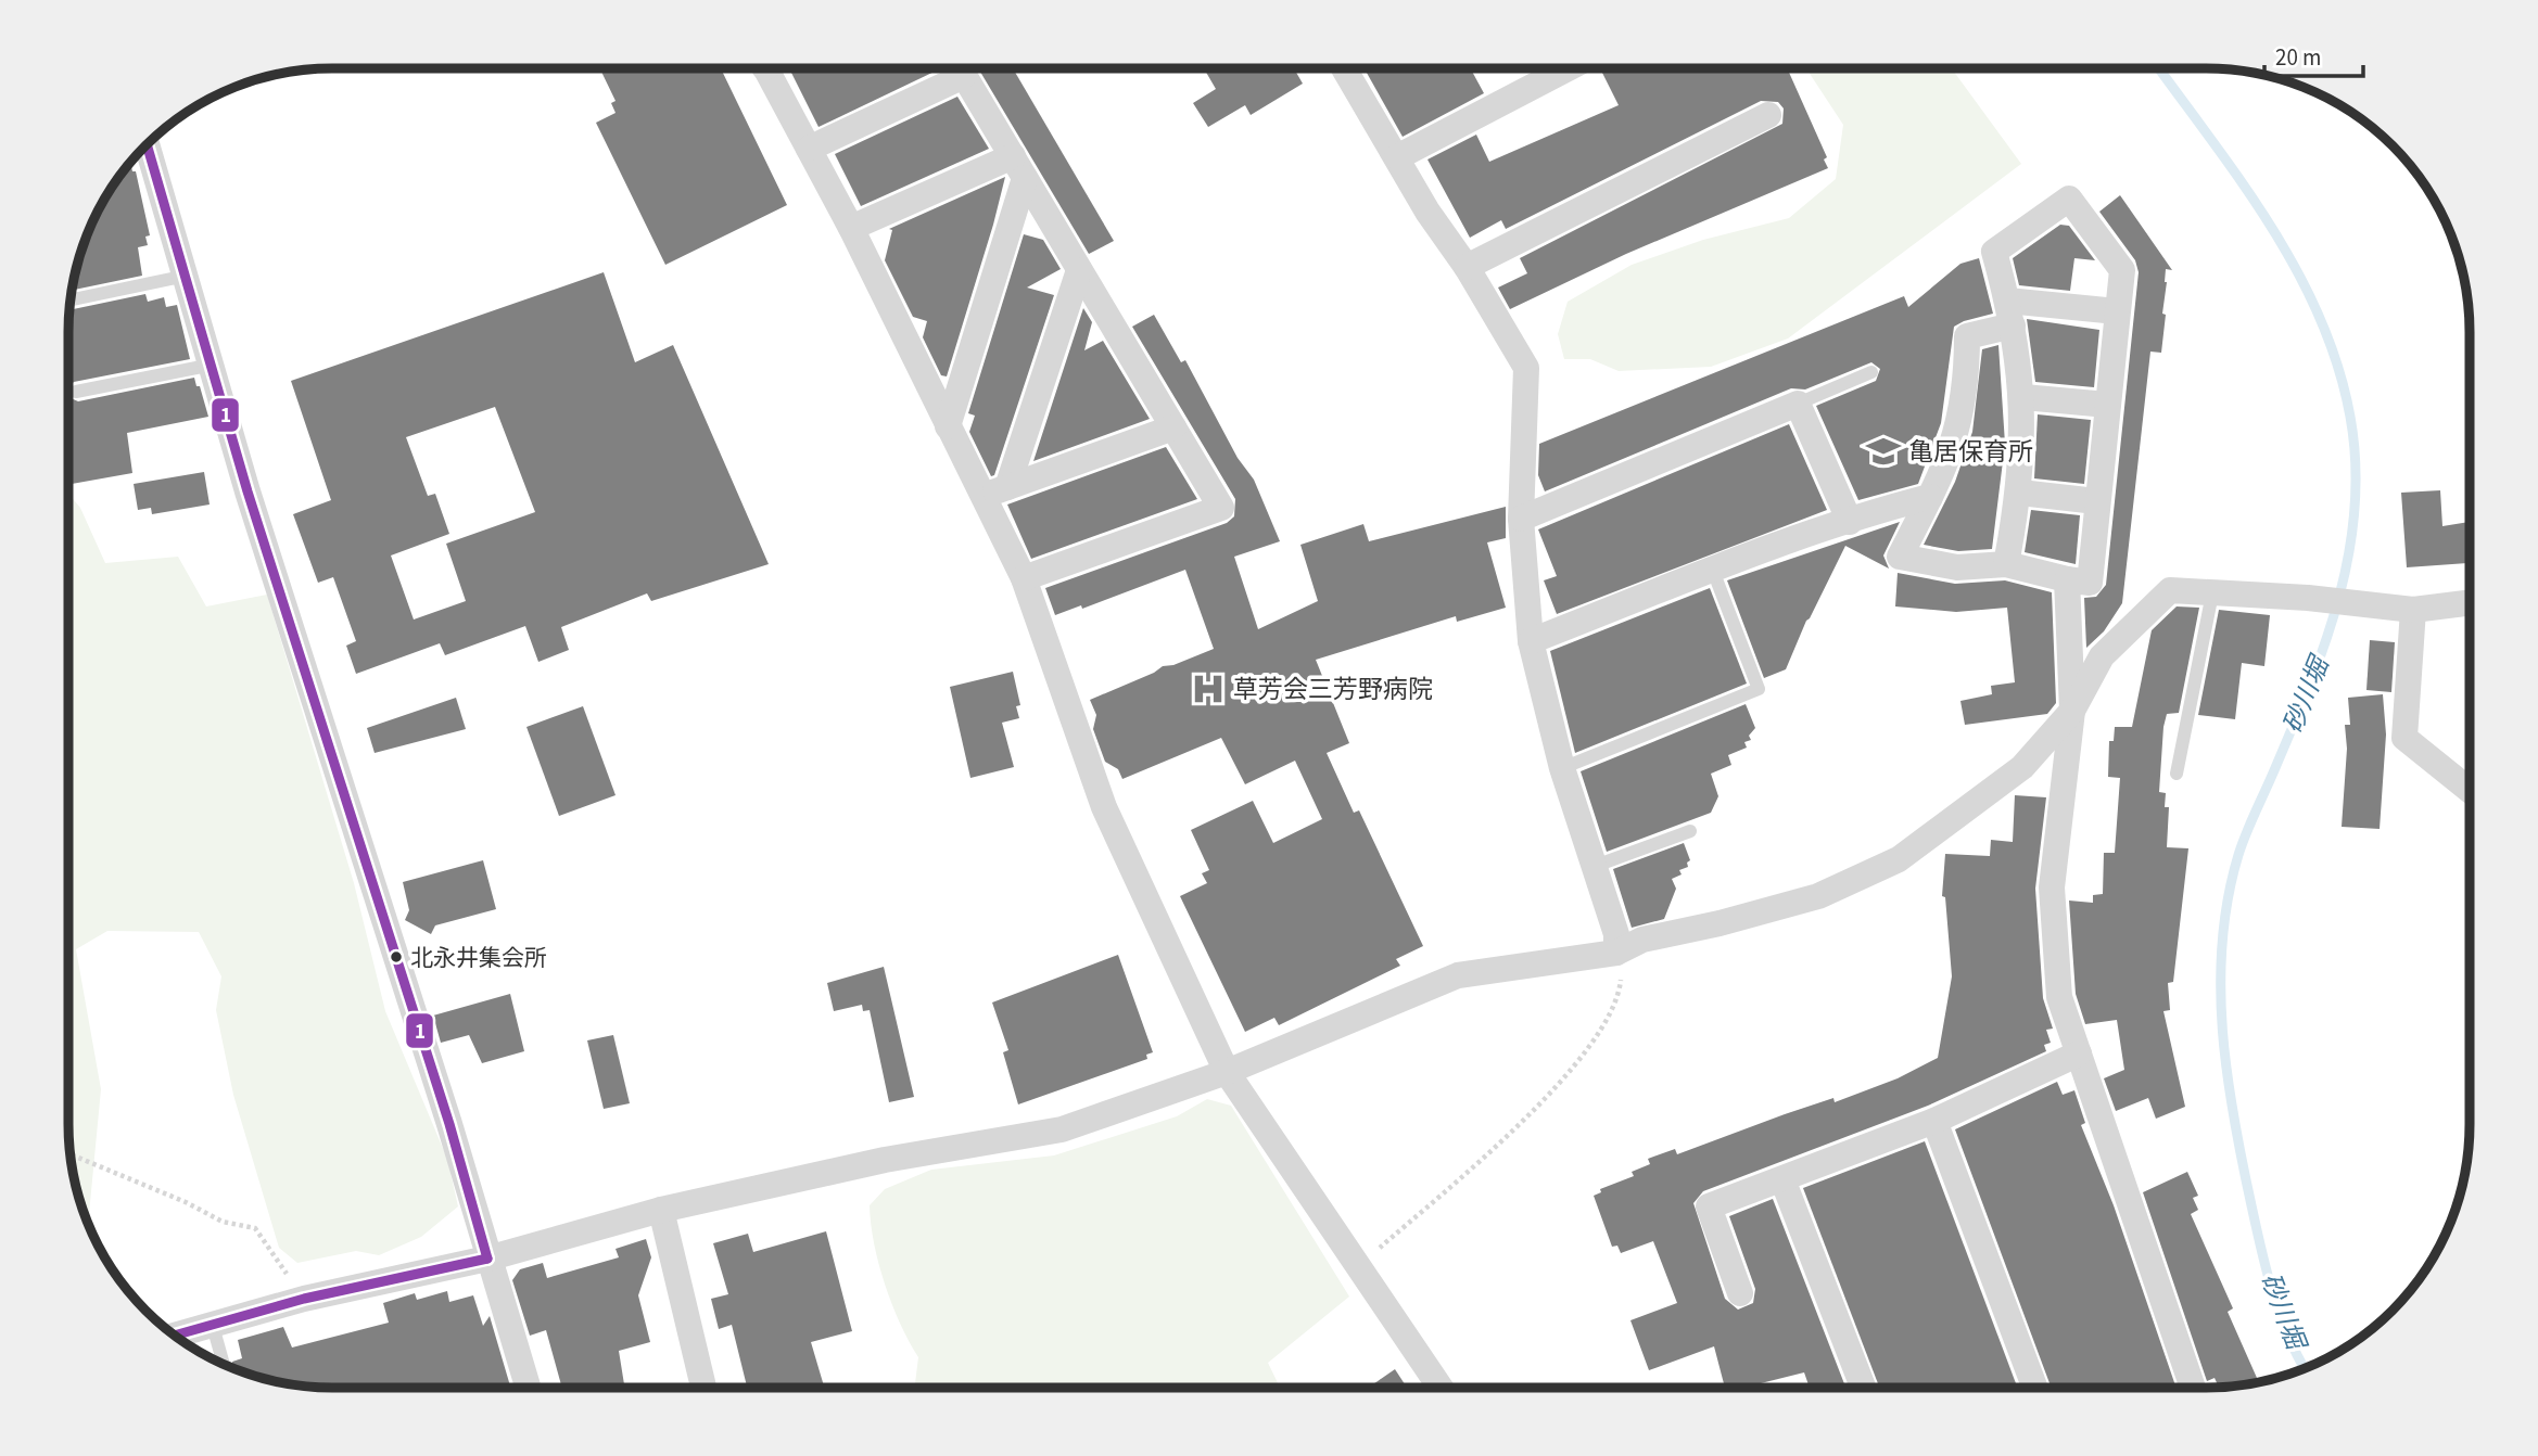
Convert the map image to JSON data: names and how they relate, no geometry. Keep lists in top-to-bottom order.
{
  "water": ["砂川堀"],
  "places": {
    "school or university": ["亀居保育所"],
    "hospital": ["草芳会三芳野病院"],
    "other": ["北永井集会所"]
  },
  "lines": ["transit line 1"],
  "scale_bar": "20 m"
}
